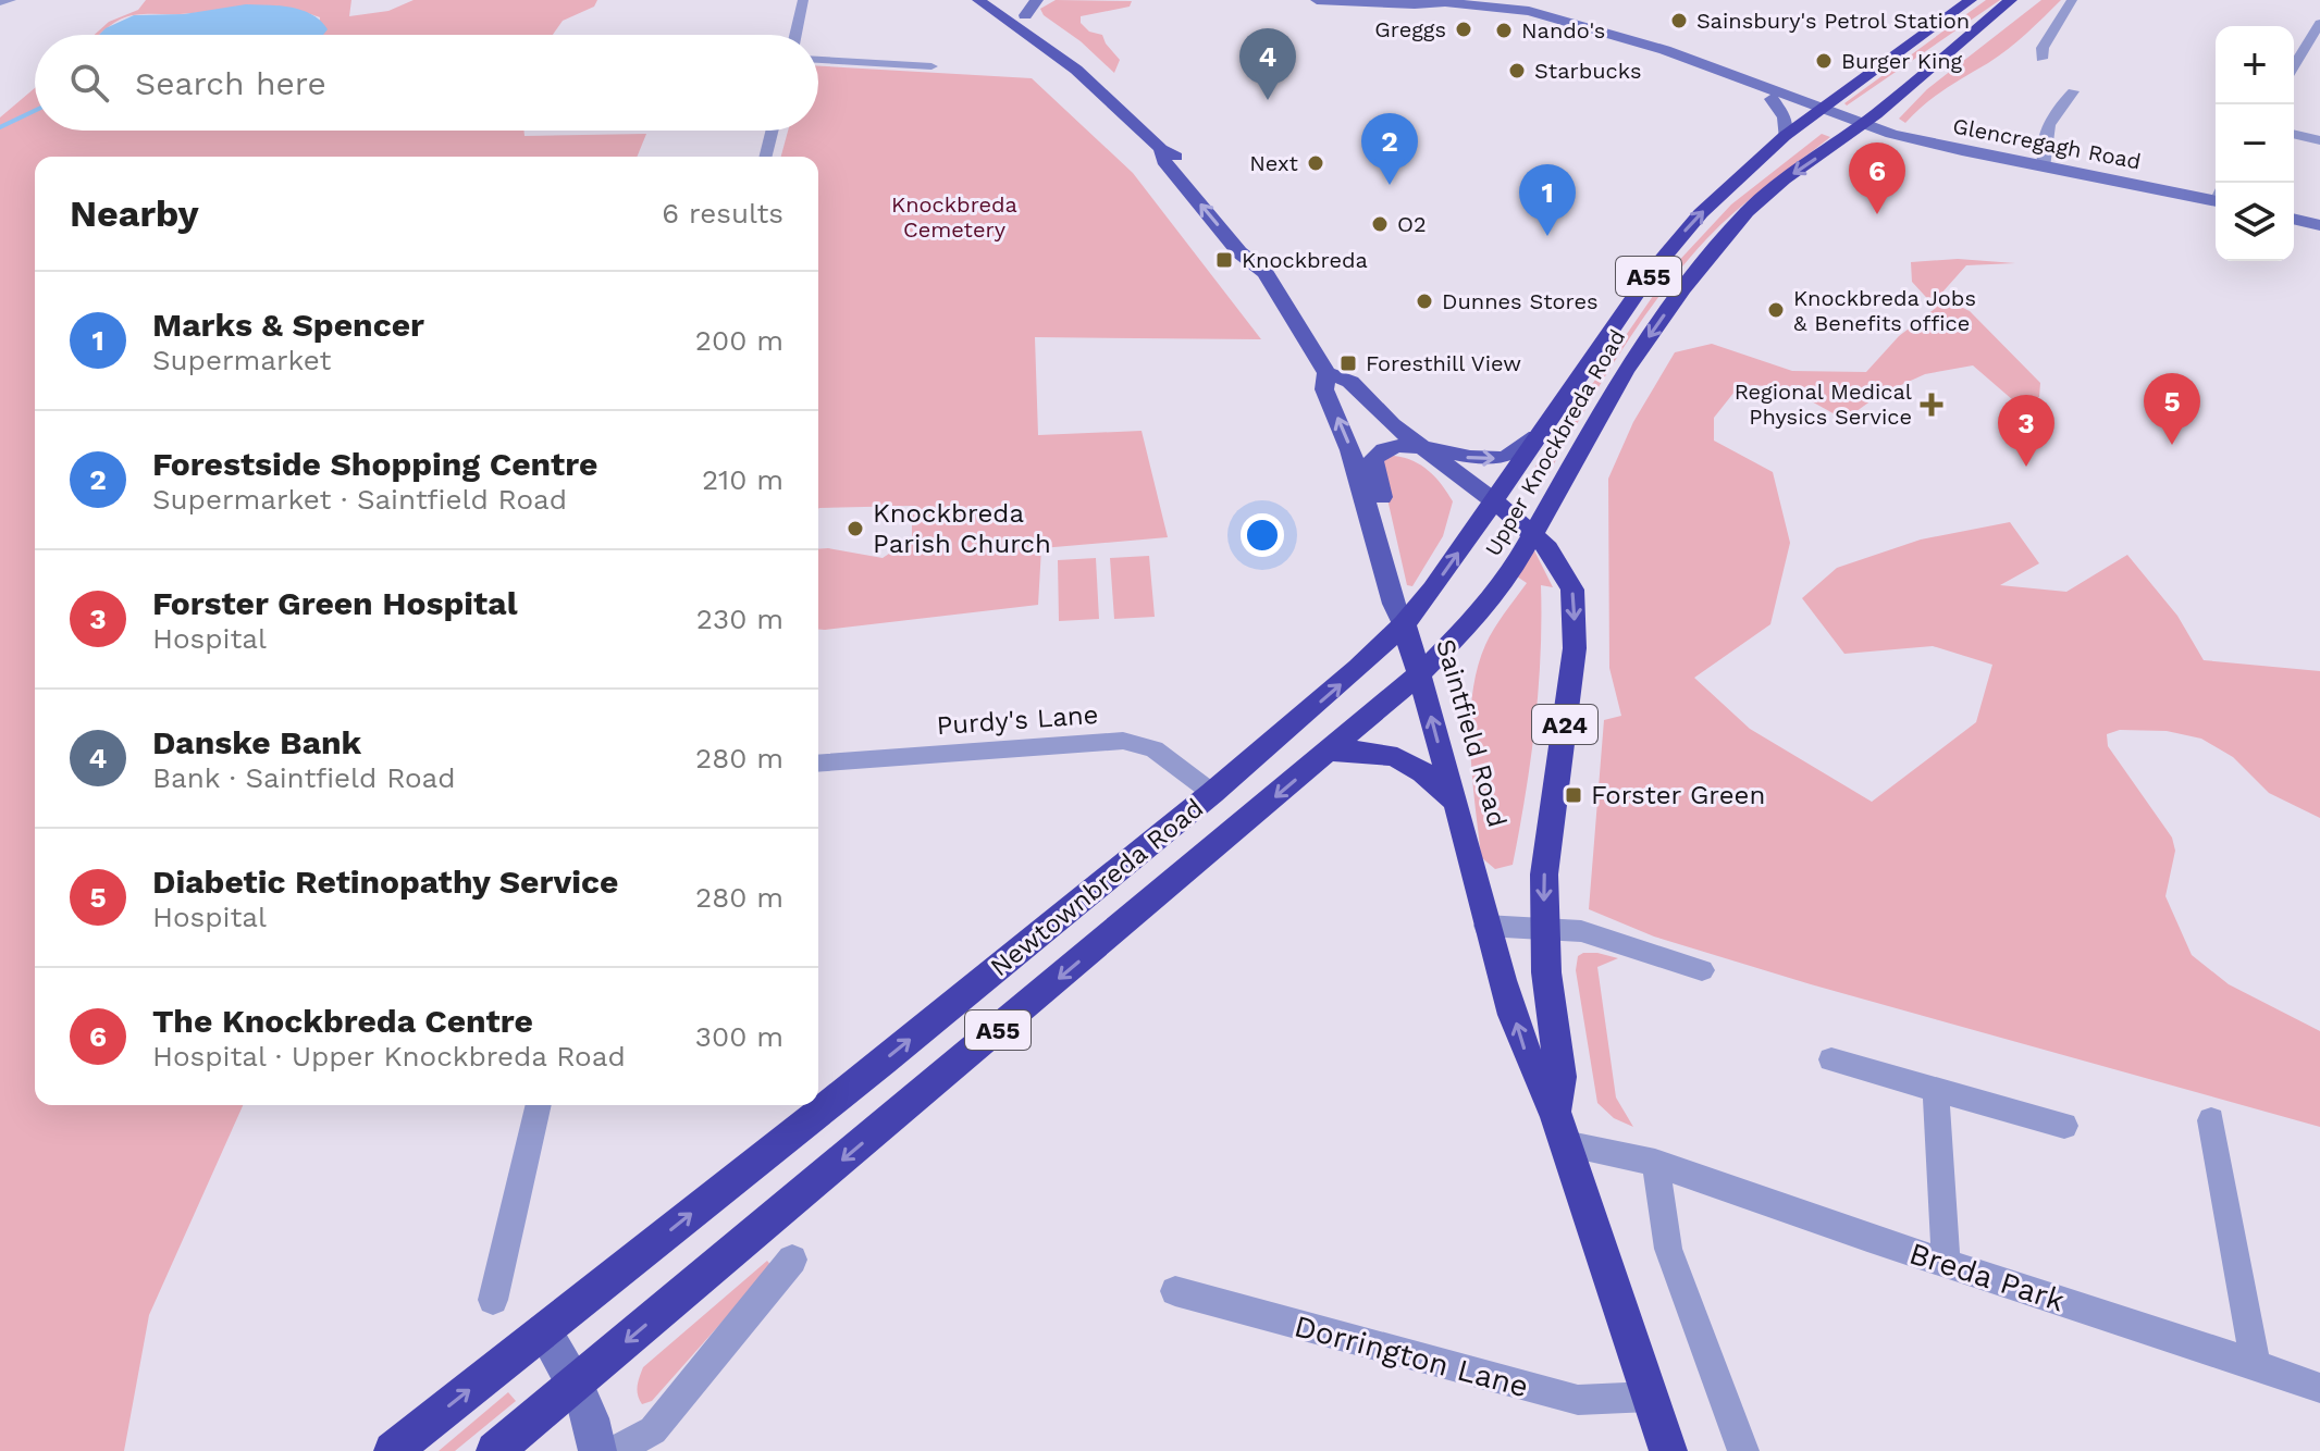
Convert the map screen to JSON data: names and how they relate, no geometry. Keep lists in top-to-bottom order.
{
  "streets": {
    "highway": [
      "A55",
      "Upper Knockbreda Road",
      "A24",
      "Saintfield Road",
      "Newtownbreda Road"
    ],
    "street": [
      "Glencregagh Road",
      "Purdy's Lane",
      "Breda Park",
      "Dorrington Lane"
    ]
  },
  "crossings": [
    ["Glencregagh Road", "Upper Knockbreda Road"],
    ["A55", "Newtownbreda Road"],
    ["Upper Knockbreda Road", "Saintfield Road"],
    ["Upper Knockbreda Road", "Newtownbreda Road"],
    ["Purdy's Lane", "Newtownbreda Road"],
    ["A24", "Saintfield Road"],
    ["Saintfield Road", "Newtownbreda Road"],
    ["Saintfield Road", "Breda Park"],
    ["Saintfield Road", "Dorrington Lane"]
  ],
  "parks": ["Knockbreda Cemetery"],
  "places": {
    "other": [
      "Sainsbury's Petrol Station",
      "Greggs",
      "Nando's",
      "Burger King",
      "Starbucks",
      "Next",
      "O2",
      "Dunnes Stores",
      "Knockbreda Jobs & Benefits office",
      "Knockbreda Parish Church"
    ],
    "transit": ["Knockbreda", "Foresthill View", "Forster Green"],
    "health": ["Regional Medical Physics Service"]
  },
  "page": {
    "map_buttons": ["+", "−"],
    "pins": [
      "4",
      "2",
      "6",
      "1",
      "5",
      "3"
    ],
    "search": "Search here",
    "heading": ["Nearby", "6 results"],
    "list": [
      {
        "mark": "1",
        "name": "Marks & Spencer",
        "note": "Supermarket",
        "value": "200 m"
      },
      {
        "mark": "2",
        "name": "Forestside Shopping Centre",
        "note": "Supermarket · Saintfield Road",
        "value": "210 m"
      },
      {
        "mark": "3",
        "name": "Forster Green Hospital",
        "note": "Hospital",
        "value": "230 m"
      },
      {
        "mark": "4",
        "name": "Danske Bank",
        "note": "Bank · Saintfield Road",
        "value": "280 m"
      },
      {
        "mark": "5",
        "name": "Diabetic Retinopathy Service",
        "note": "Hospital",
        "value": "280 m"
      },
      {
        "mark": "6",
        "name": "The Knockbreda Centre",
        "note": "Hospital · Upper Knockbreda Road",
        "value": "300 m"
      }
    ]
  }
}
